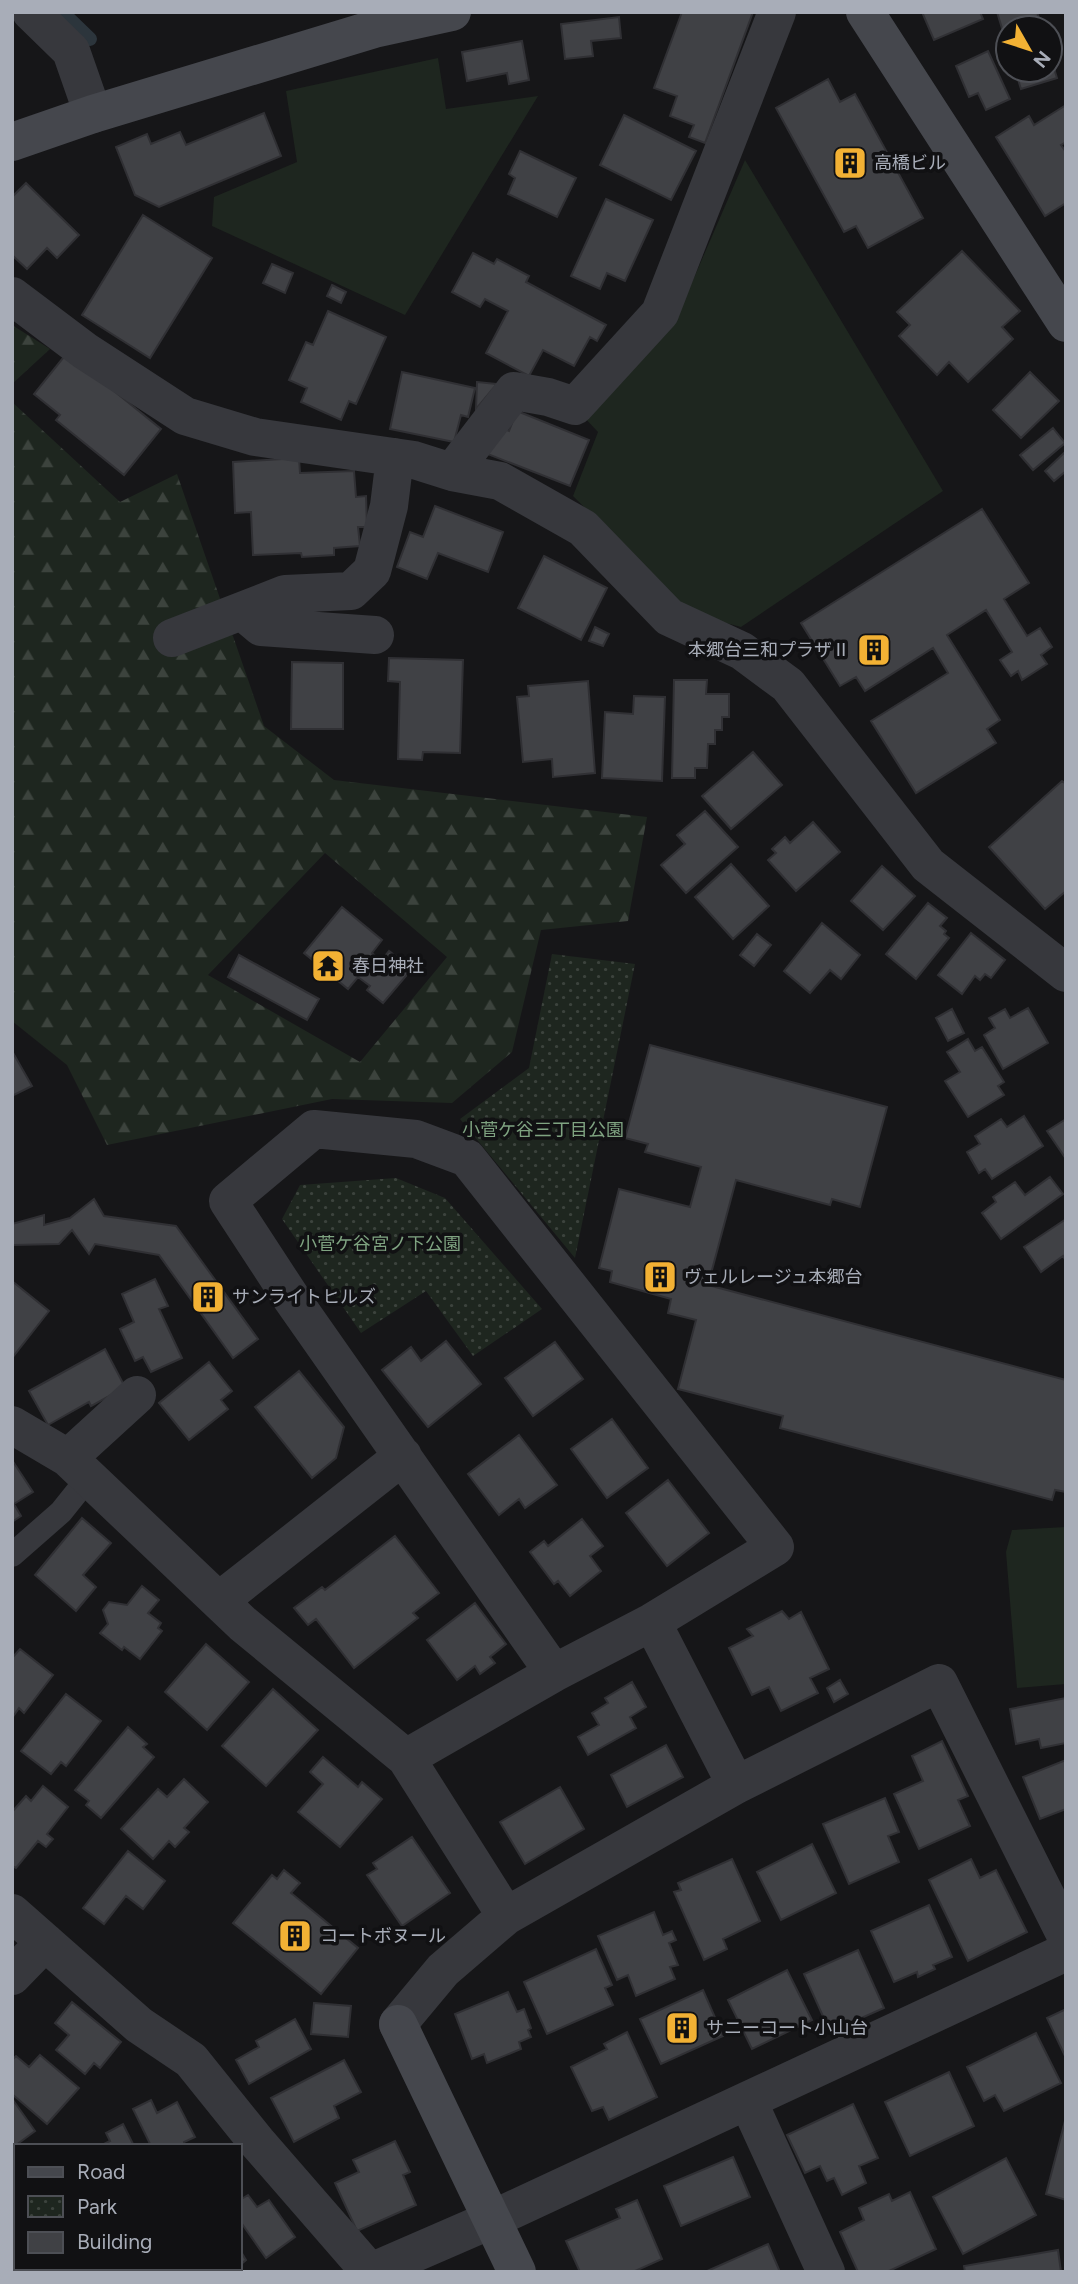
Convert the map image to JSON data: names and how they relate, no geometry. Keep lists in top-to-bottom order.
{
  "parks": ["小菅ケ谷三丁目公園", "小菅ケ谷宮ノ下公園"],
  "places": {
    "building": [
      "高橋ビル",
      "本郷台三和プラザⅡ",
      "ヴェルレージュ本郷台",
      "サンライトヒルズ",
      "コートボヌール",
      "サニーコート小山台"
    ],
    "temple": ["春日神社"]
  },
  "legend": ["Road", "Park", "Building"],
  "north": "bottom right"
}
